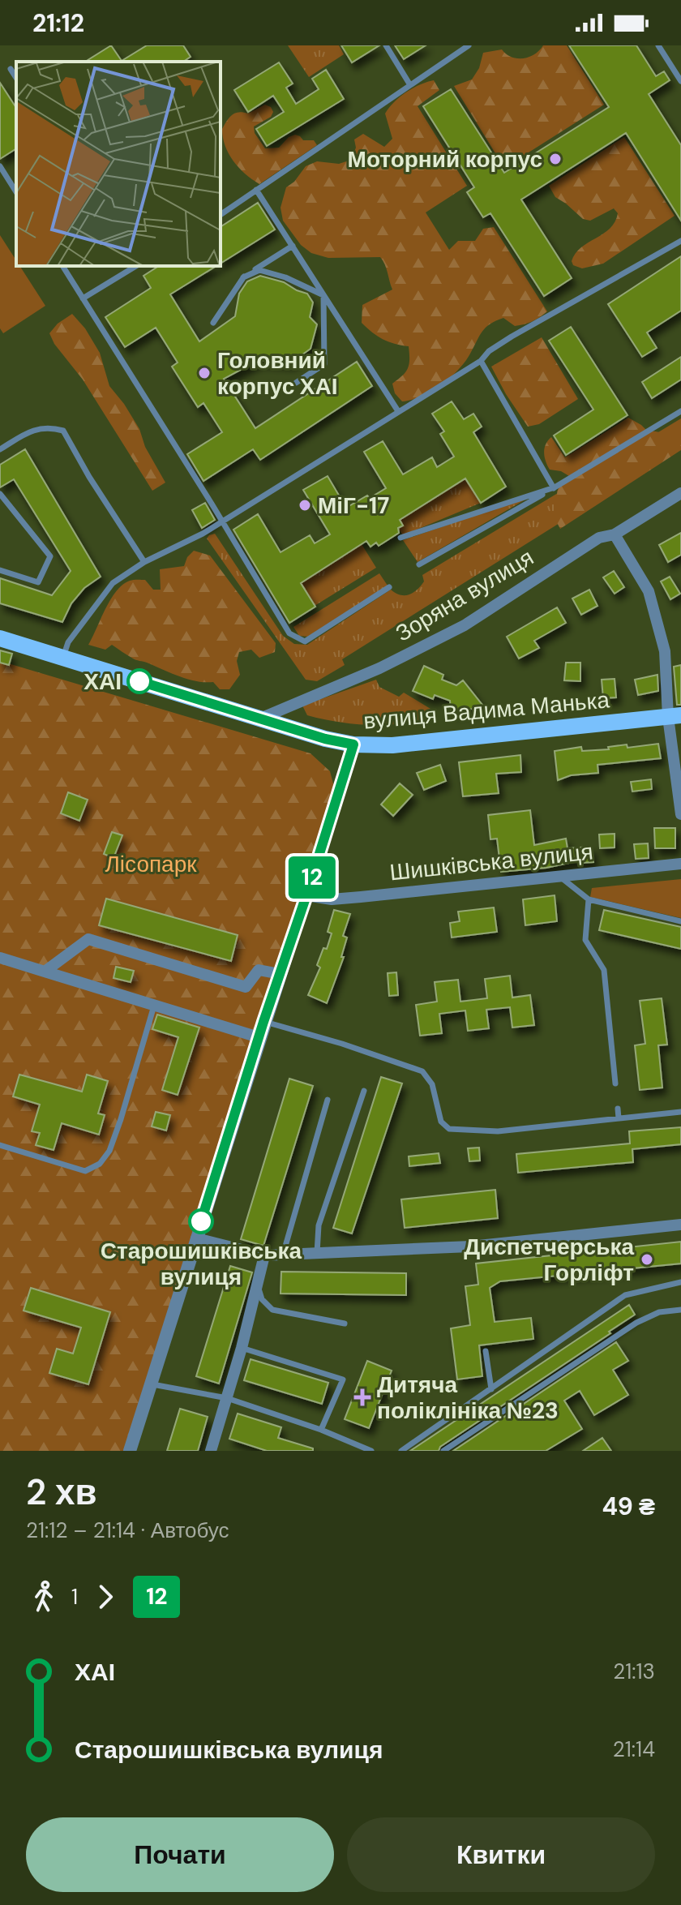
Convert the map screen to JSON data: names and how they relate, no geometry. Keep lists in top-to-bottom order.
{
  "streets": {
    "main road": ["вулиця Вадима Манька"],
    "street": ["Зоряна вулиця", "Шишківська вулиця"]
  },
  "crossings": [
    ["Зоряна вулиця", "вулиця Вадима Манька"]
  ],
  "parks": ["Лісопарк"],
  "places": {
    "other": [
      "Моторний корпус",
      "Головний корпус ХАІ",
      "МіГ-17",
      "ХАІ",
      "Старошишківська вулиця",
      "Диспетчерська Горліфт"
    ],
    "health": ["Дитяча поліклініка №23"]
  },
  "lines": ["bus line 12"],
  "page": {
    "status": "21:12",
    "on_map": "12",
    "heading": ["2 хв", "21:12 – 21:14 · Автобус", "49 ₴"],
    "legs": ["1", "12"],
    "list": [
      {
        "name": "ХАІ",
        "value": "21:13"
      },
      {
        "name": "Старошишківська вулиця",
        "value": "21:14"
      }
    ],
    "buttons": ["Почати", "Квитки"]
  }
}
